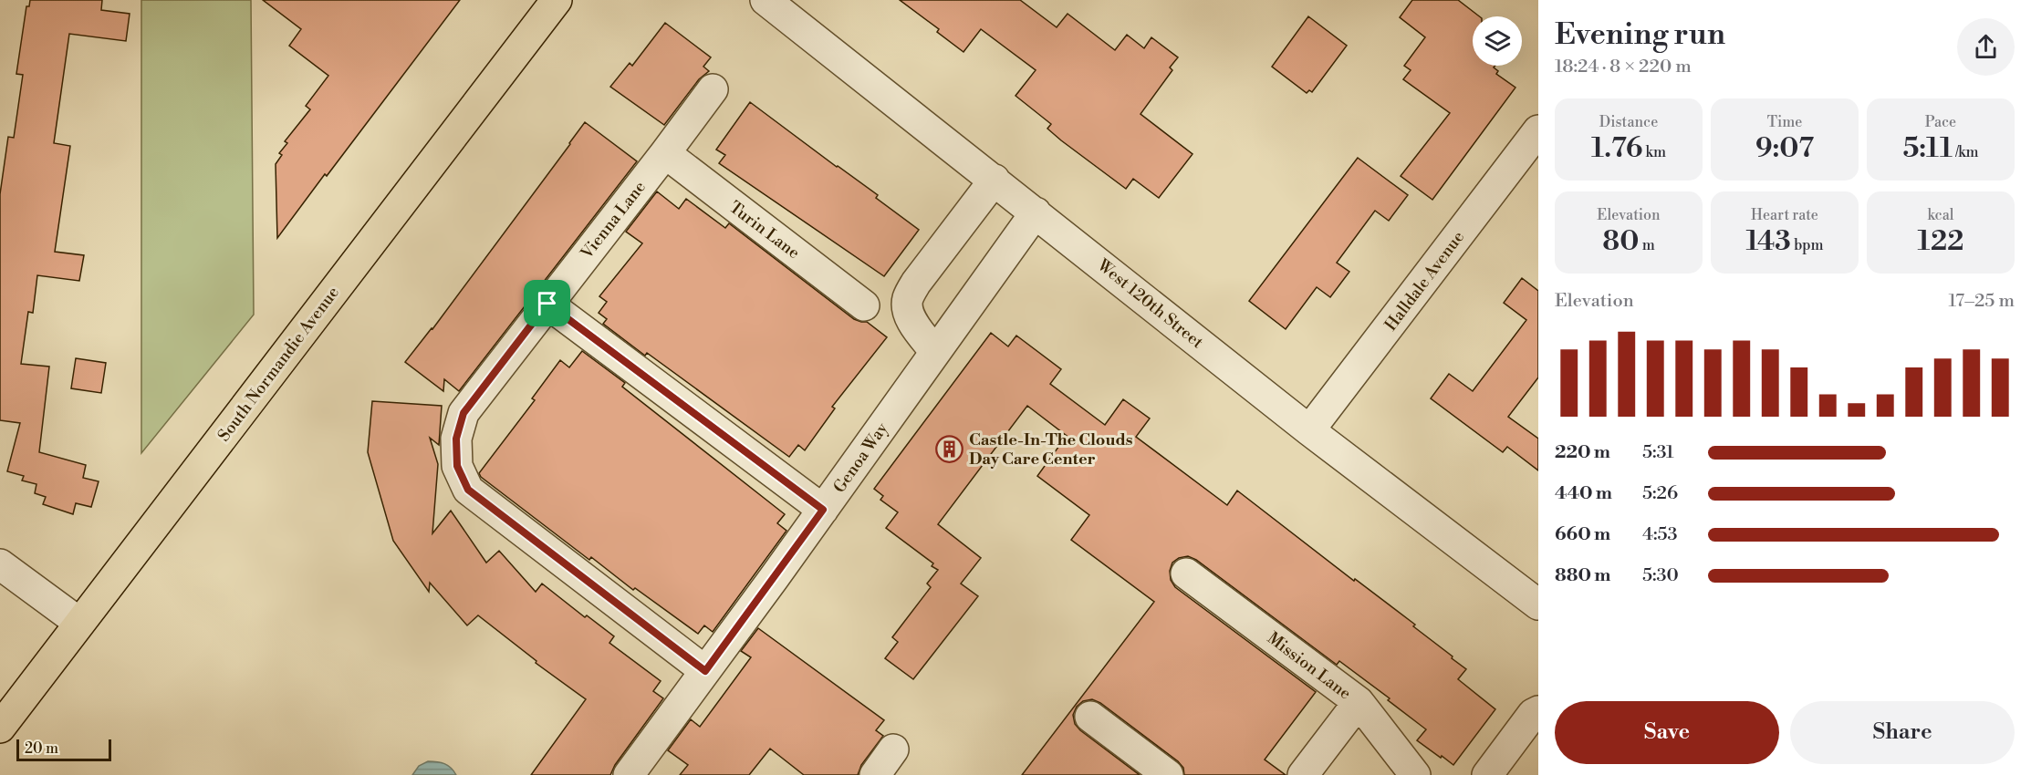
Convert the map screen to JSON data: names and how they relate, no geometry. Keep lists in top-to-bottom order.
{
  "streets": {
    "main road": ["South Normandie Avenue"],
    "street": [
      "Vienna Lane",
      "Turin Lane",
      "Halldale Avenue",
      "West 120th Street",
      "Genoa Way",
      "Mission Lane"
    ]
  },
  "crossings": [
    ["Vienna Lane", "Turin Lane"],
    ["Vienna Lane", "Genoa Way"],
    ["Halldale Avenue", "West 120th Street"],
    ["West 120th Street", "Genoa Way"]
  ],
  "places": {
    "building": ["Castle-In-The Clouds Day Care Center"]
  },
  "scale_bar": "20 m",
  "page": {
    "heading": ["Evening run", "18:24 · 8 × 220 m"],
    "stats": [
      ["Distance", "1.76 km"],
      ["Time", "9:07"],
      ["Pace", "5:11 /km"],
      ["Elevation", "80 m"],
      ["Heart rate", "143 bpm"],
      ["kcal", "122"]
    ],
    "chart": ["Elevation", "17–25 m"],
    "list": [
      {
        "name": "220 m",
        "note": "5:31"
      },
      {
        "name": "440 m",
        "note": "5:26"
      },
      {
        "name": "660 m",
        "note": "4:53"
      },
      {
        "name": "880 m",
        "note": "5:30"
      }
    ],
    "buttons": ["Save", "Share"],
    "scale": "20 m"
  }
}
